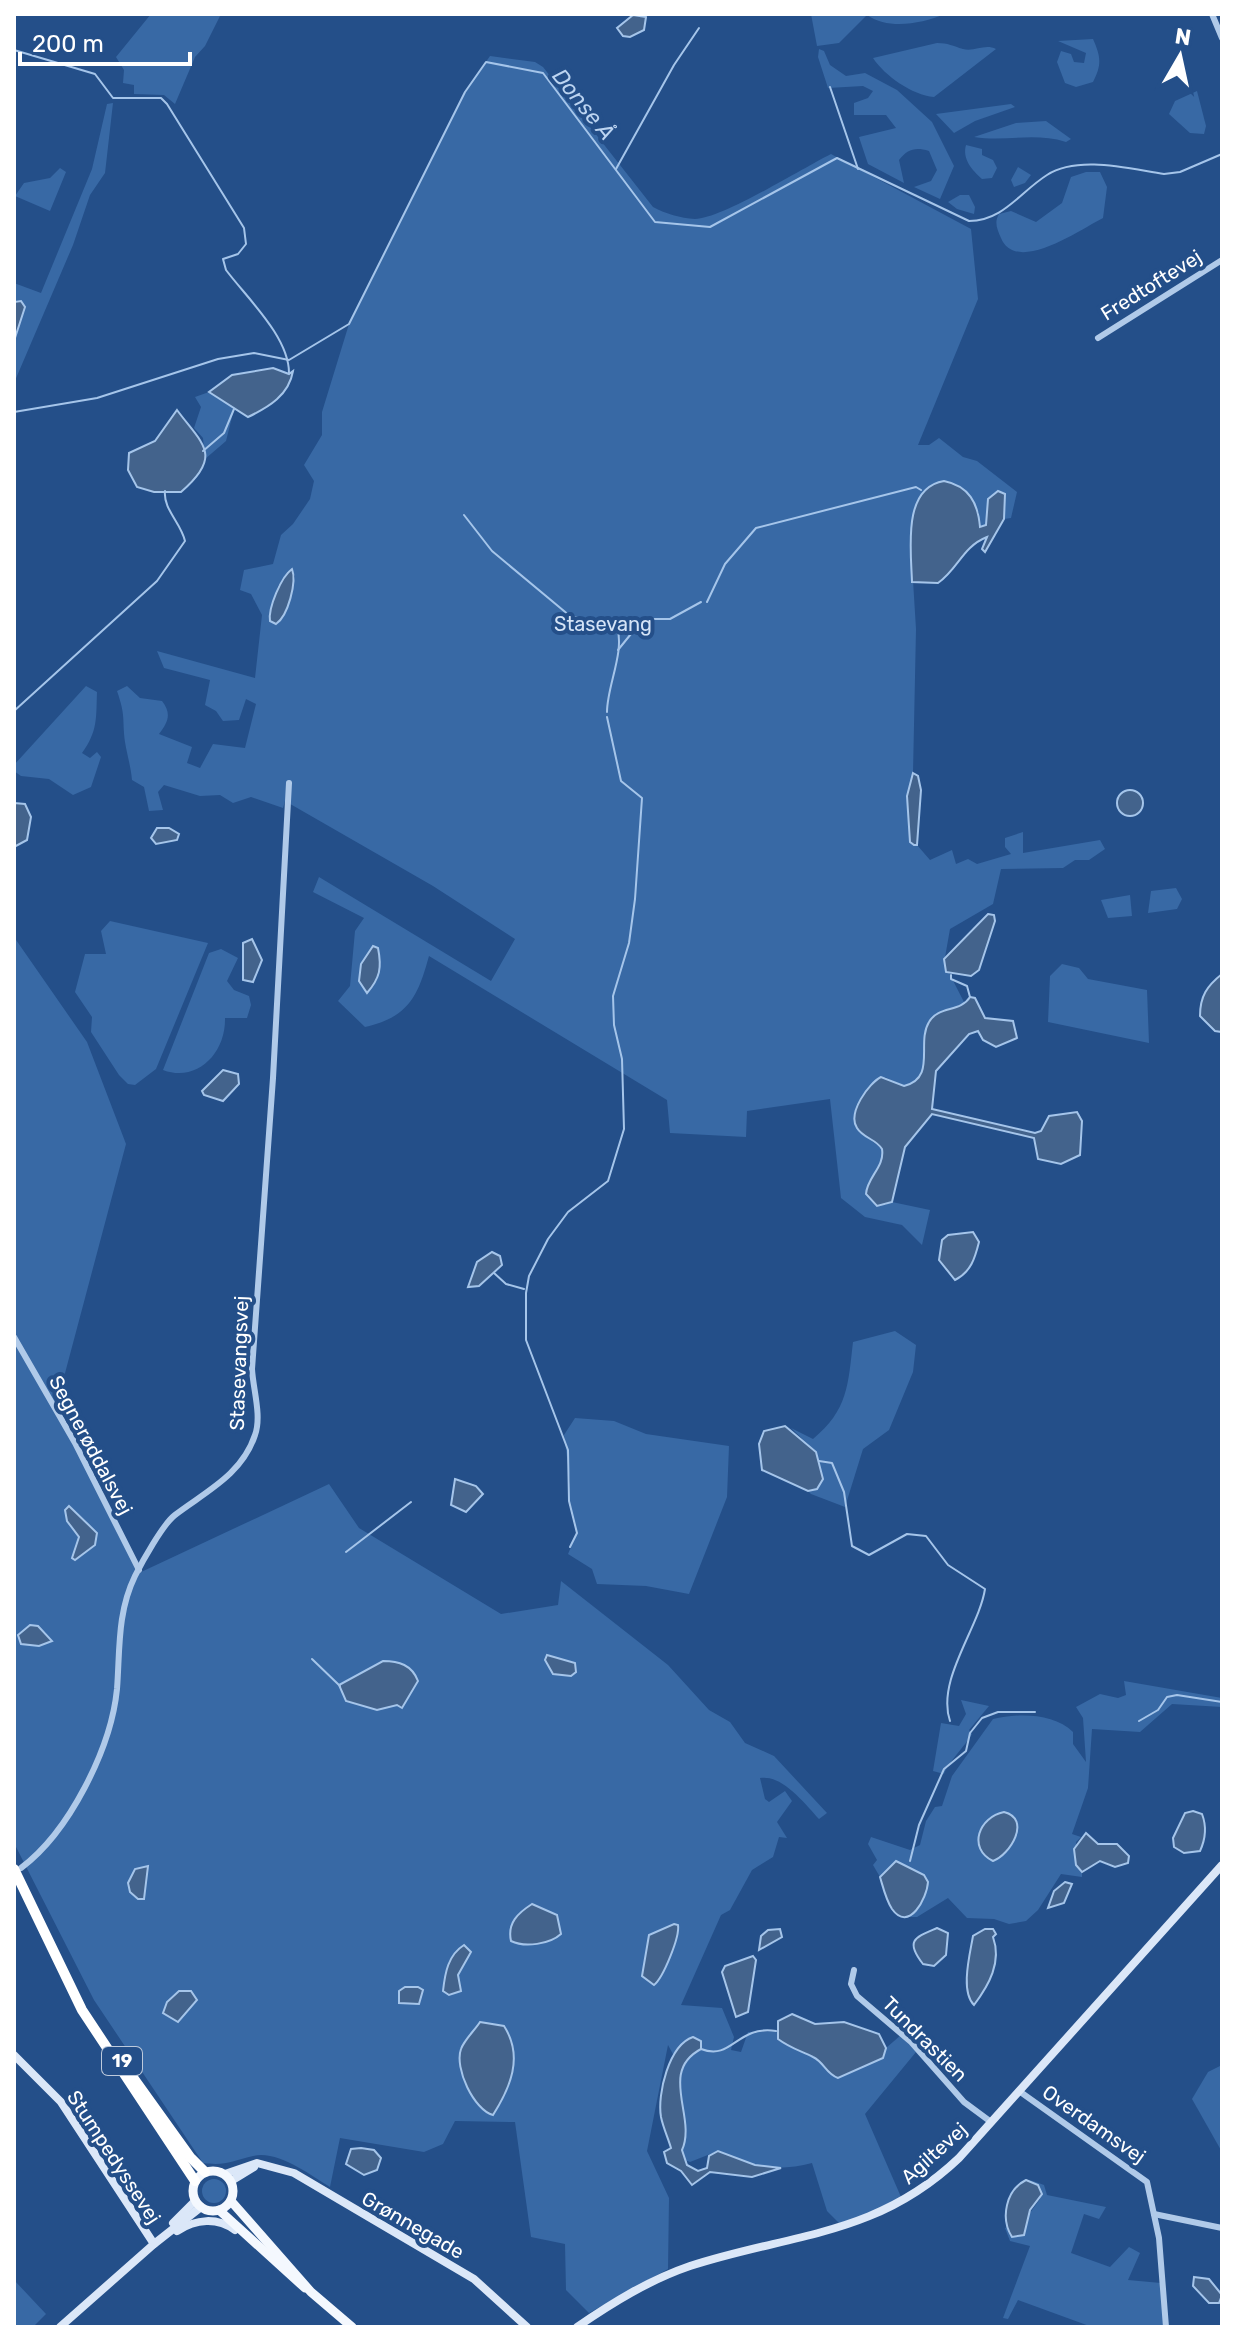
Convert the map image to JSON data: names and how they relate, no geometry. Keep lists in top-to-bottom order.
{
  "streets": {
    "highway": ["19"],
    "street": [
      "Fredtoftevej",
      "Stasevangsvej",
      "Segnerøddalsvej",
      "Tundrastien",
      "Overdamsvej",
      "Agiltevej",
      "Stumpedyssevej",
      "Grønnegade"
    ]
  },
  "crossings": [
    ["Stasevangsvej", "Segnerøddalsvej"],
    ["Stasevangsvej", "19"],
    ["Tundrastien", "Agiltevej"],
    ["19", "Grønnegade"],
    ["Overdamsvej", "Agiltevej"]
  ],
  "water": ["Donse Å"],
  "parks": ["Stasevang"],
  "scale_bar": "200 m",
  "north": "top"
}
